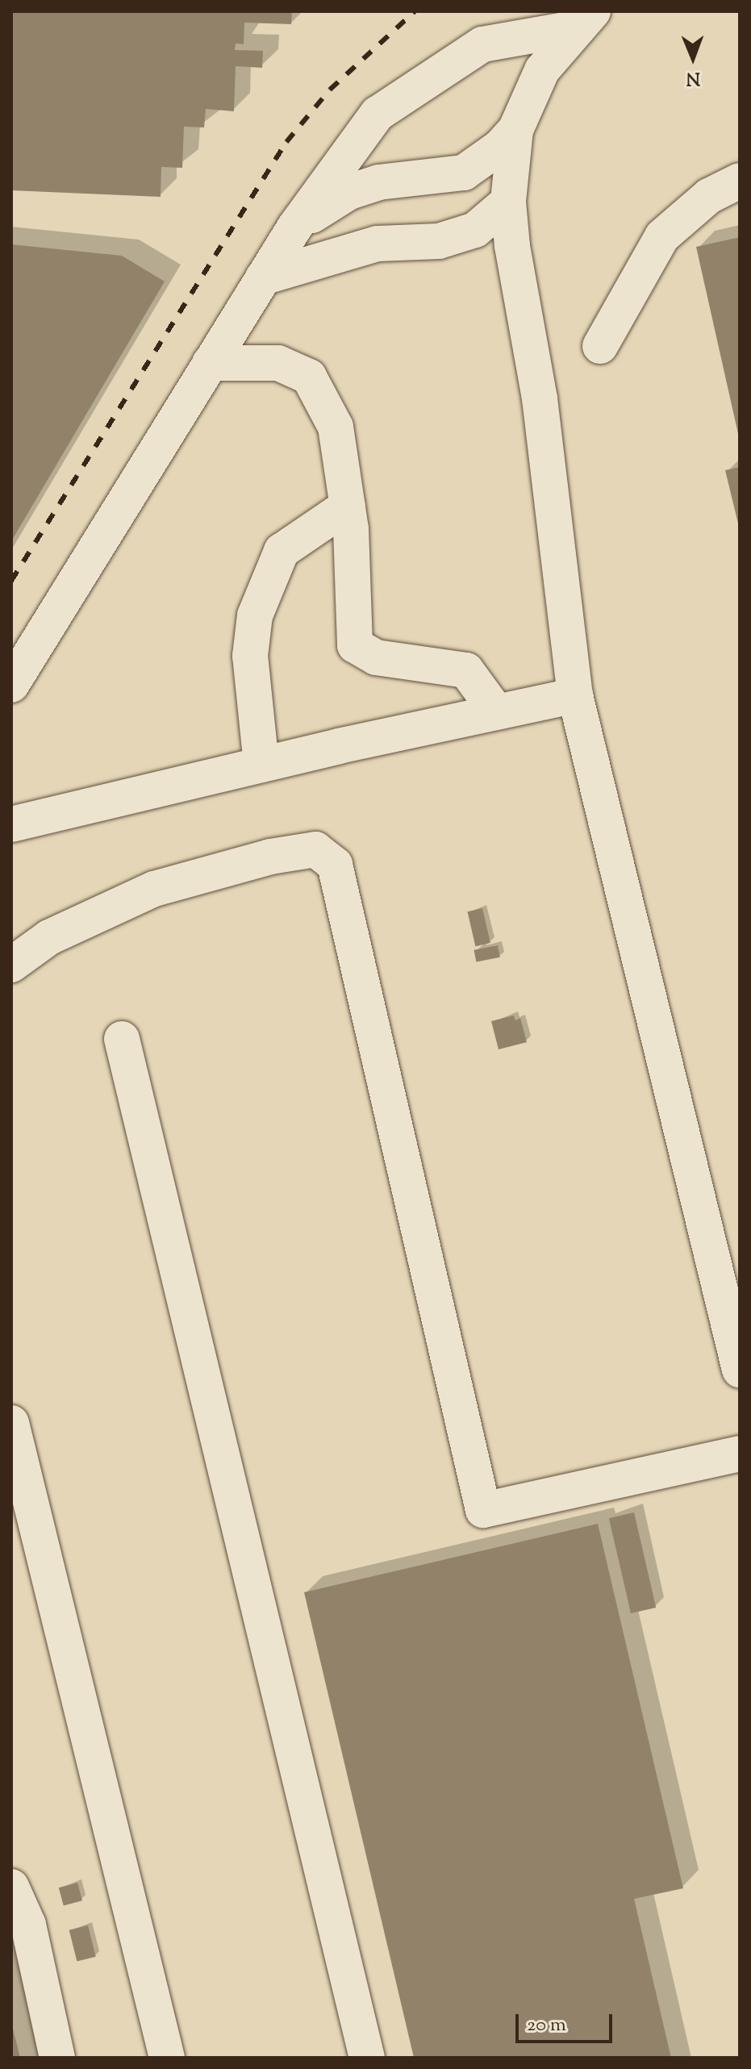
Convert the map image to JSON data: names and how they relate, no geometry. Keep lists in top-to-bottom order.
{
  "scale_bar": "20 m",
  "north": "bottom"
}
